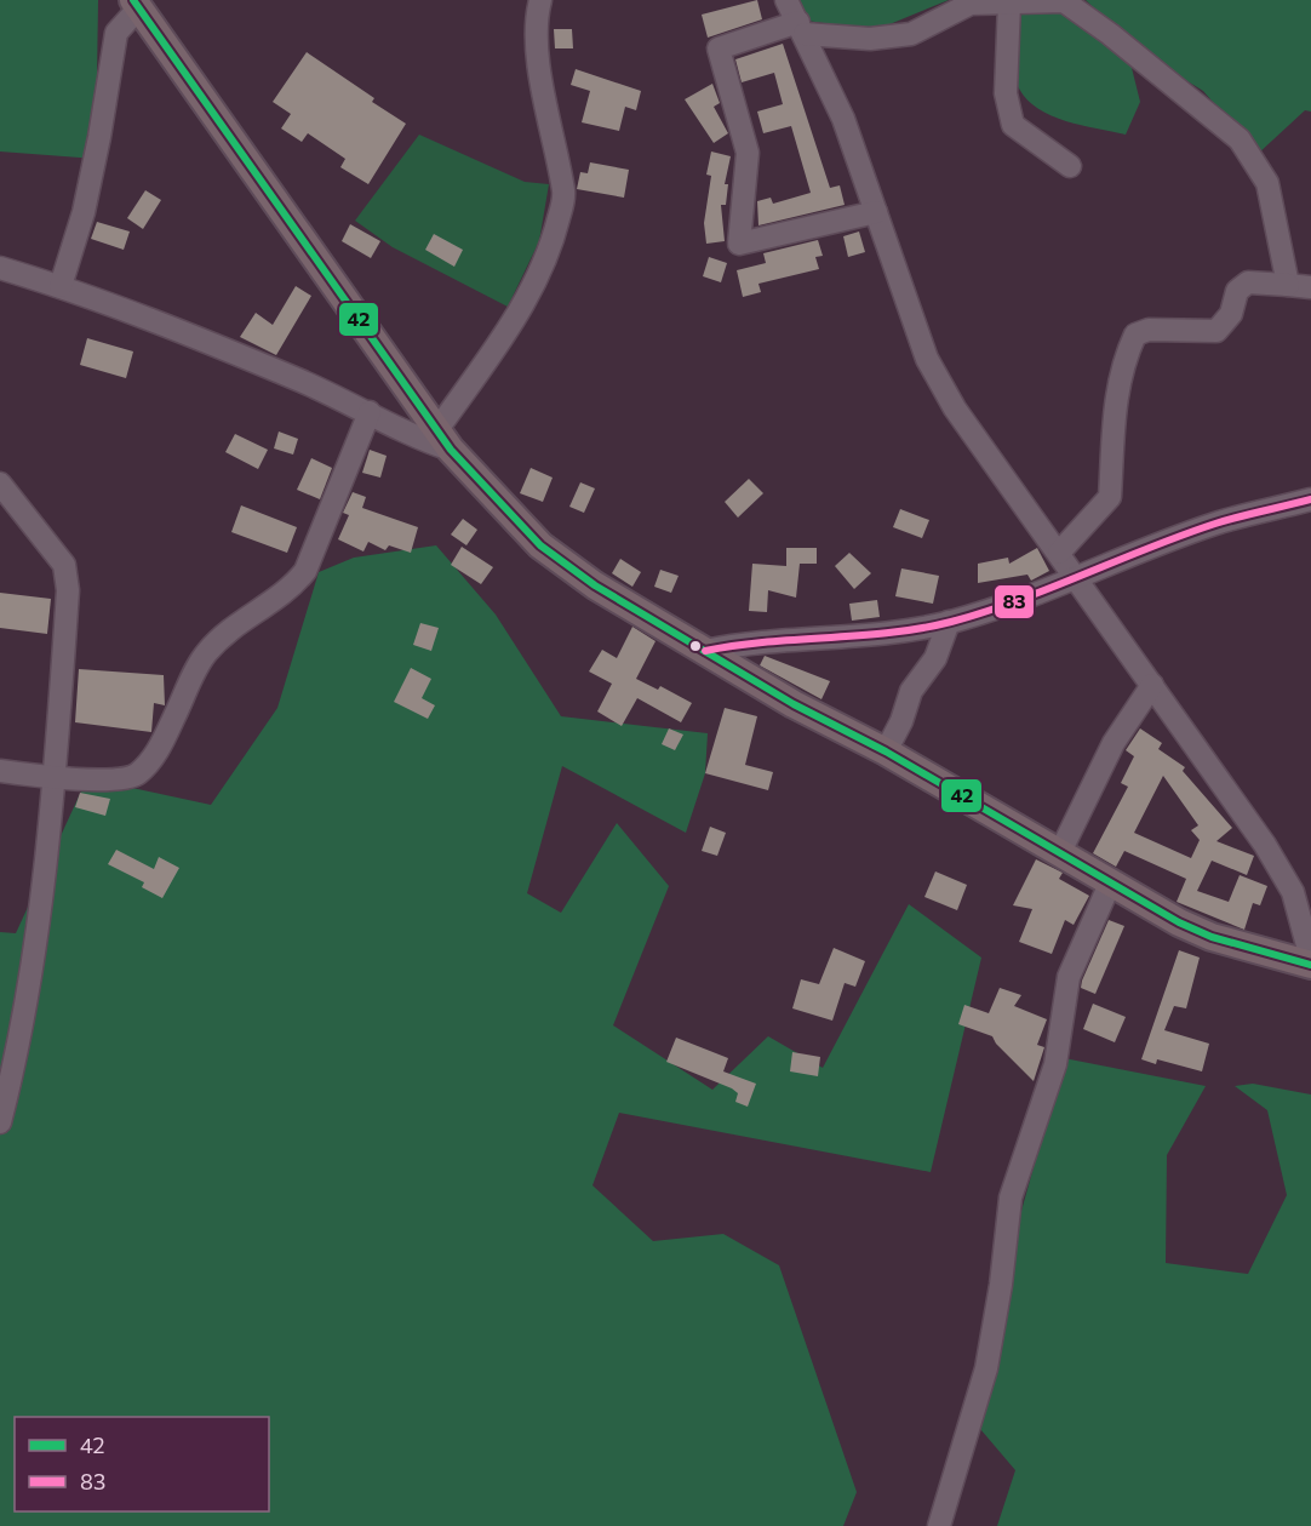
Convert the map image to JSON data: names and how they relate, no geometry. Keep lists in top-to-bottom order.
{
  "lines": ["transit line 42", "transit line 83"],
  "legend": ["42", "83"]
}
